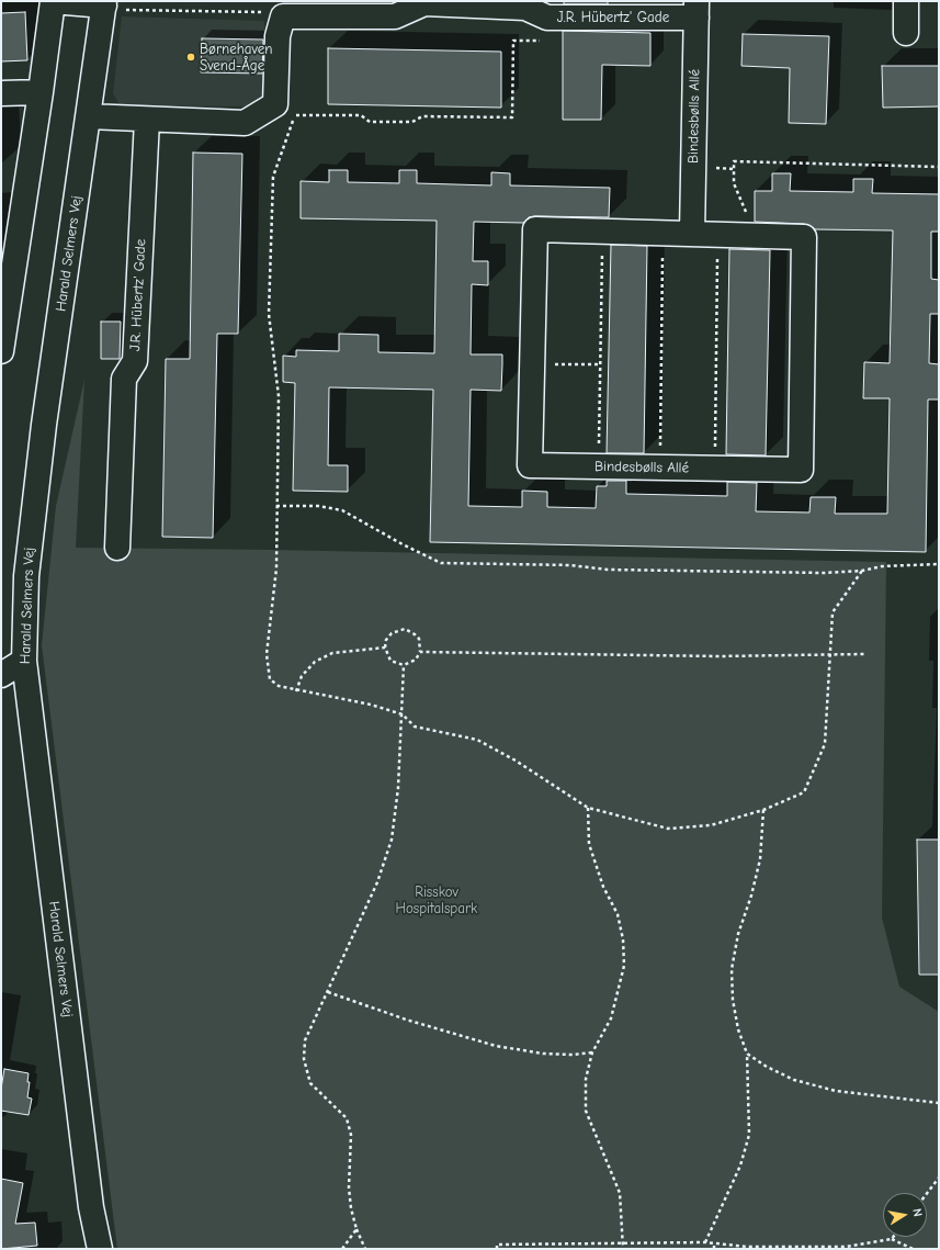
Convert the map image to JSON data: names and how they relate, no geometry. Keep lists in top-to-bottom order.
{
  "streets": {
    "street": ["J.R. Hübertz' Gade", "Bindesbølls Allé", "Harald Selmers Vej"]
  },
  "crossings": [
    ["J.R. Hübertz' Gade", "Bindesbølls Allé"]
  ],
  "parks": ["Risskov Hospitalspark"],
  "places": ["Børnehaven Svend-Åge"],
  "north": "right"
}
